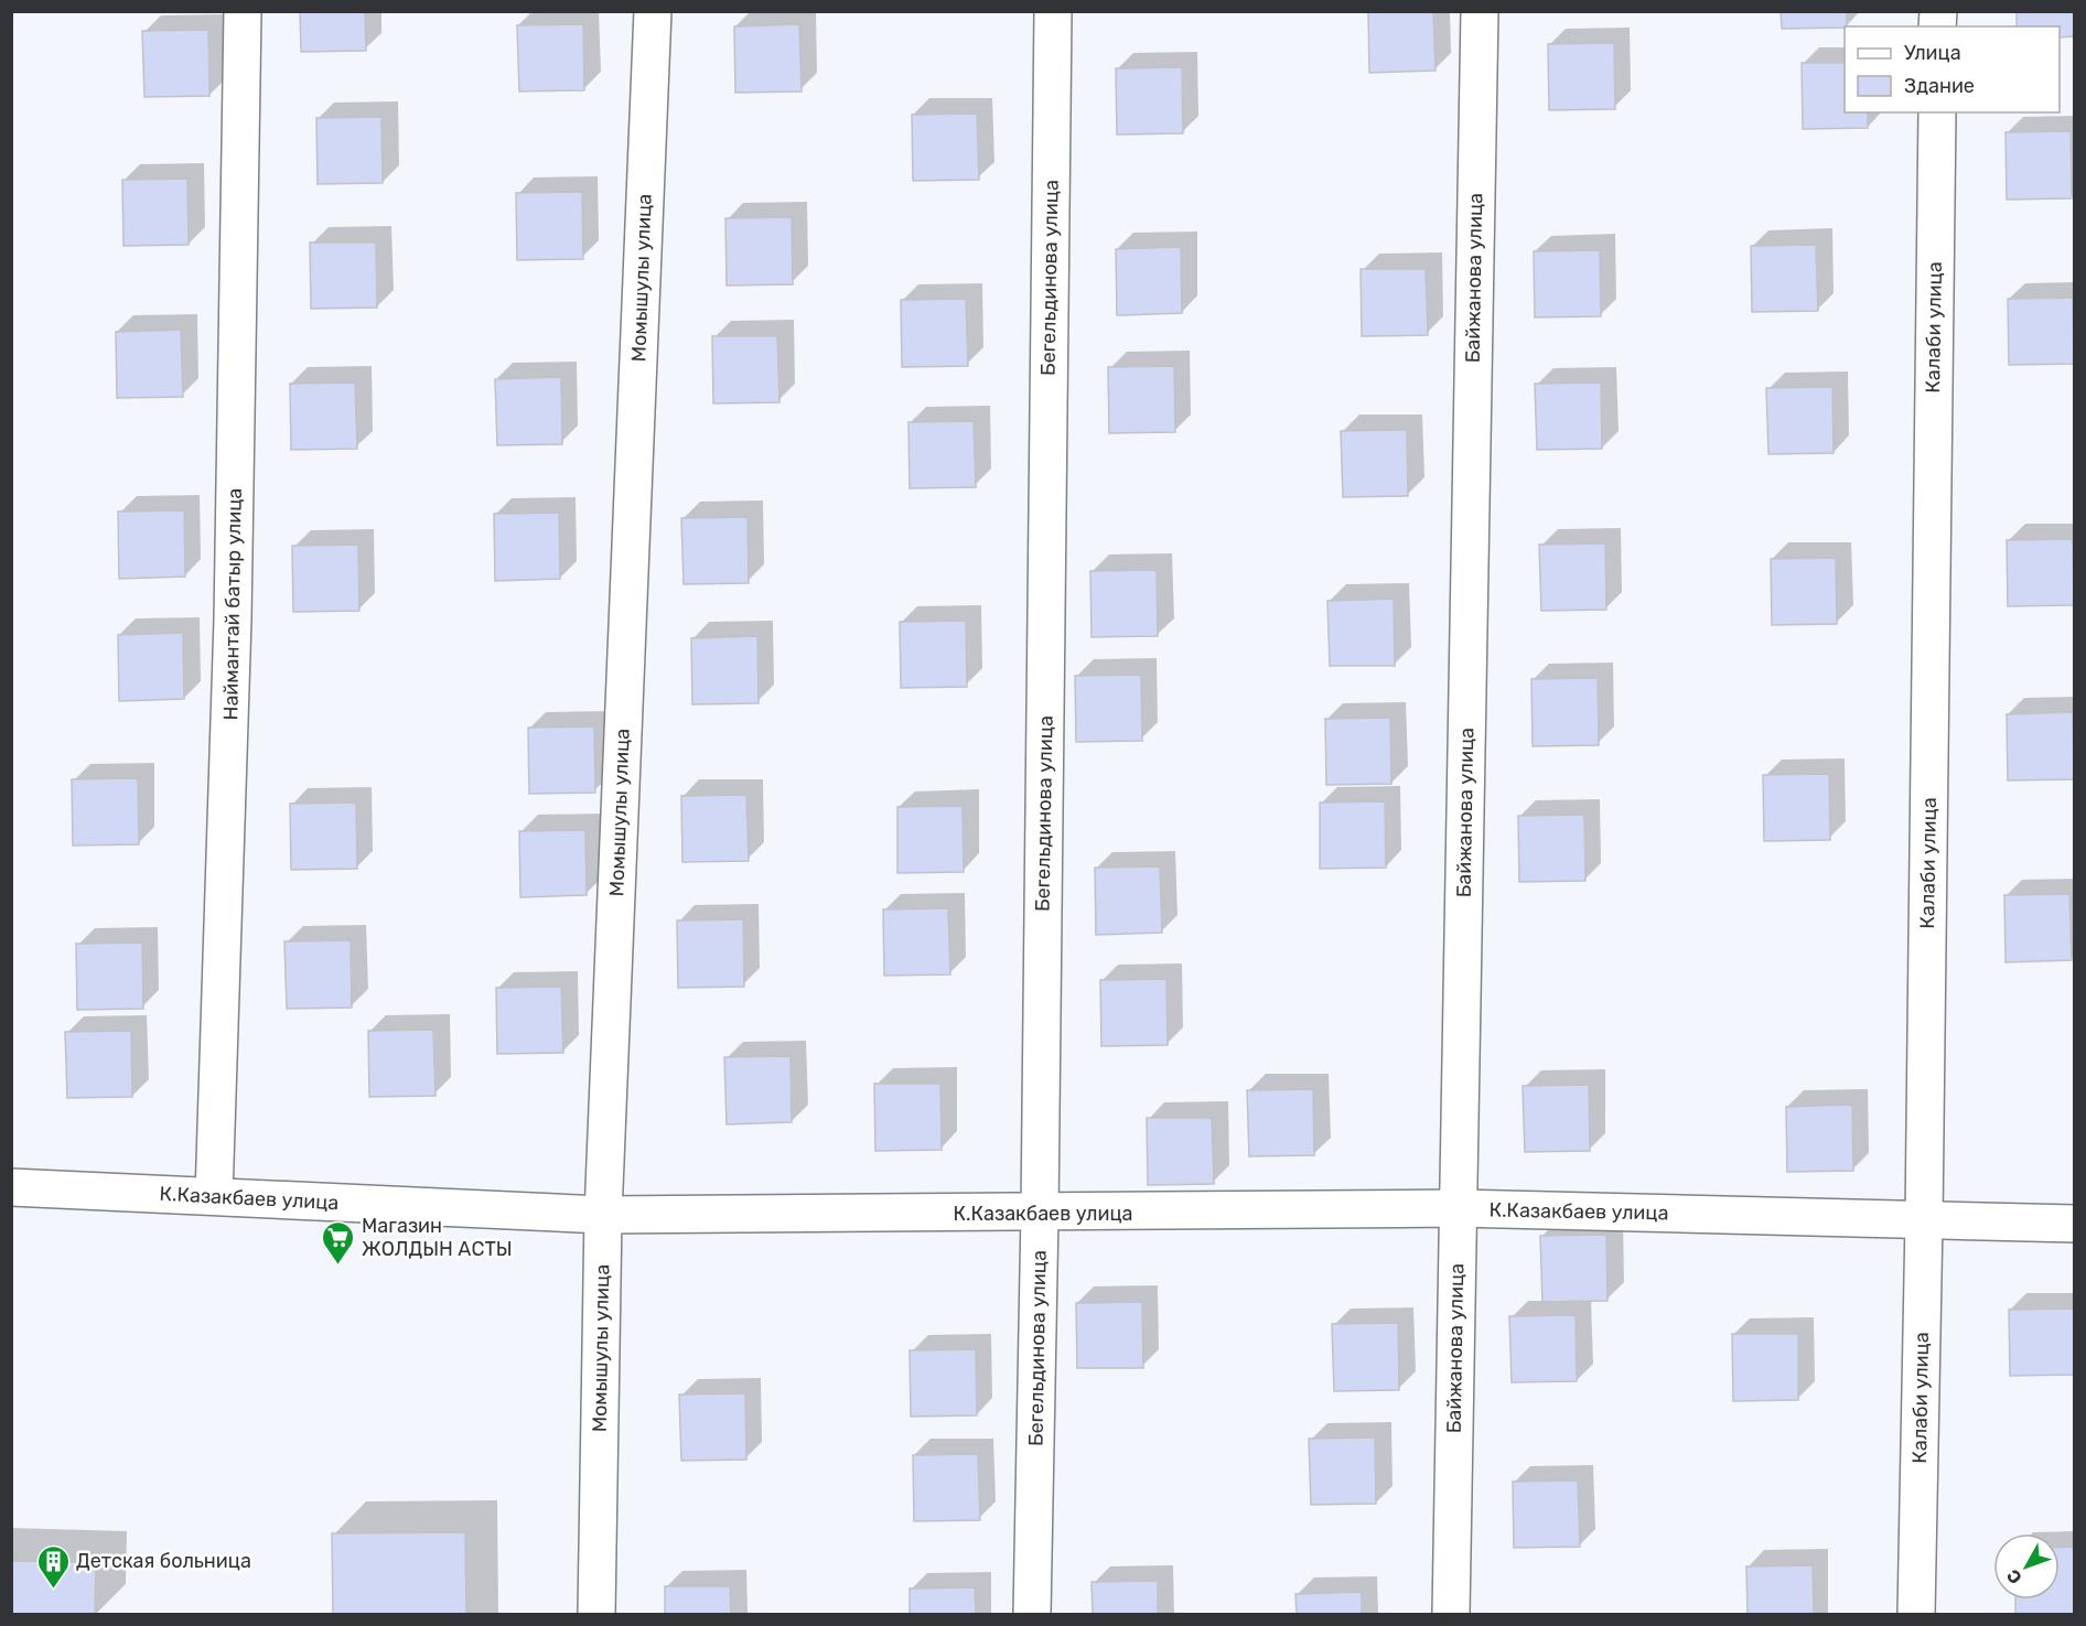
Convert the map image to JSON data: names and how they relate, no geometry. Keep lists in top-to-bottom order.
{
  "streets": {
    "street": [
      "Момышулы улица",
      "Бегельдинова улица",
      "Байжанова улица",
      "Калаби улица",
      "Наймантай батыр улица",
      "К.Казакбаев улица"
    ]
  },
  "crossings": [
    ["Момышулы улица", "К.Казакбаев улица"],
    ["Бегельдинова улица", "К.Казакбаев улица"],
    ["Байжанова улица", "К.Казакбаев улица"],
    ["Калаби улица", "К.Казакбаев улица"],
    ["Наймантай батыр улица", "К.Казакбаев улица"]
  ],
  "places": {
    "supermarket": ["Магазин ЖОЛДЫН АСТЫ"],
    "building": ["Детская больница"]
  },
  "legend": ["Улица", "Здание"],
  "north": "bottom left"
}
